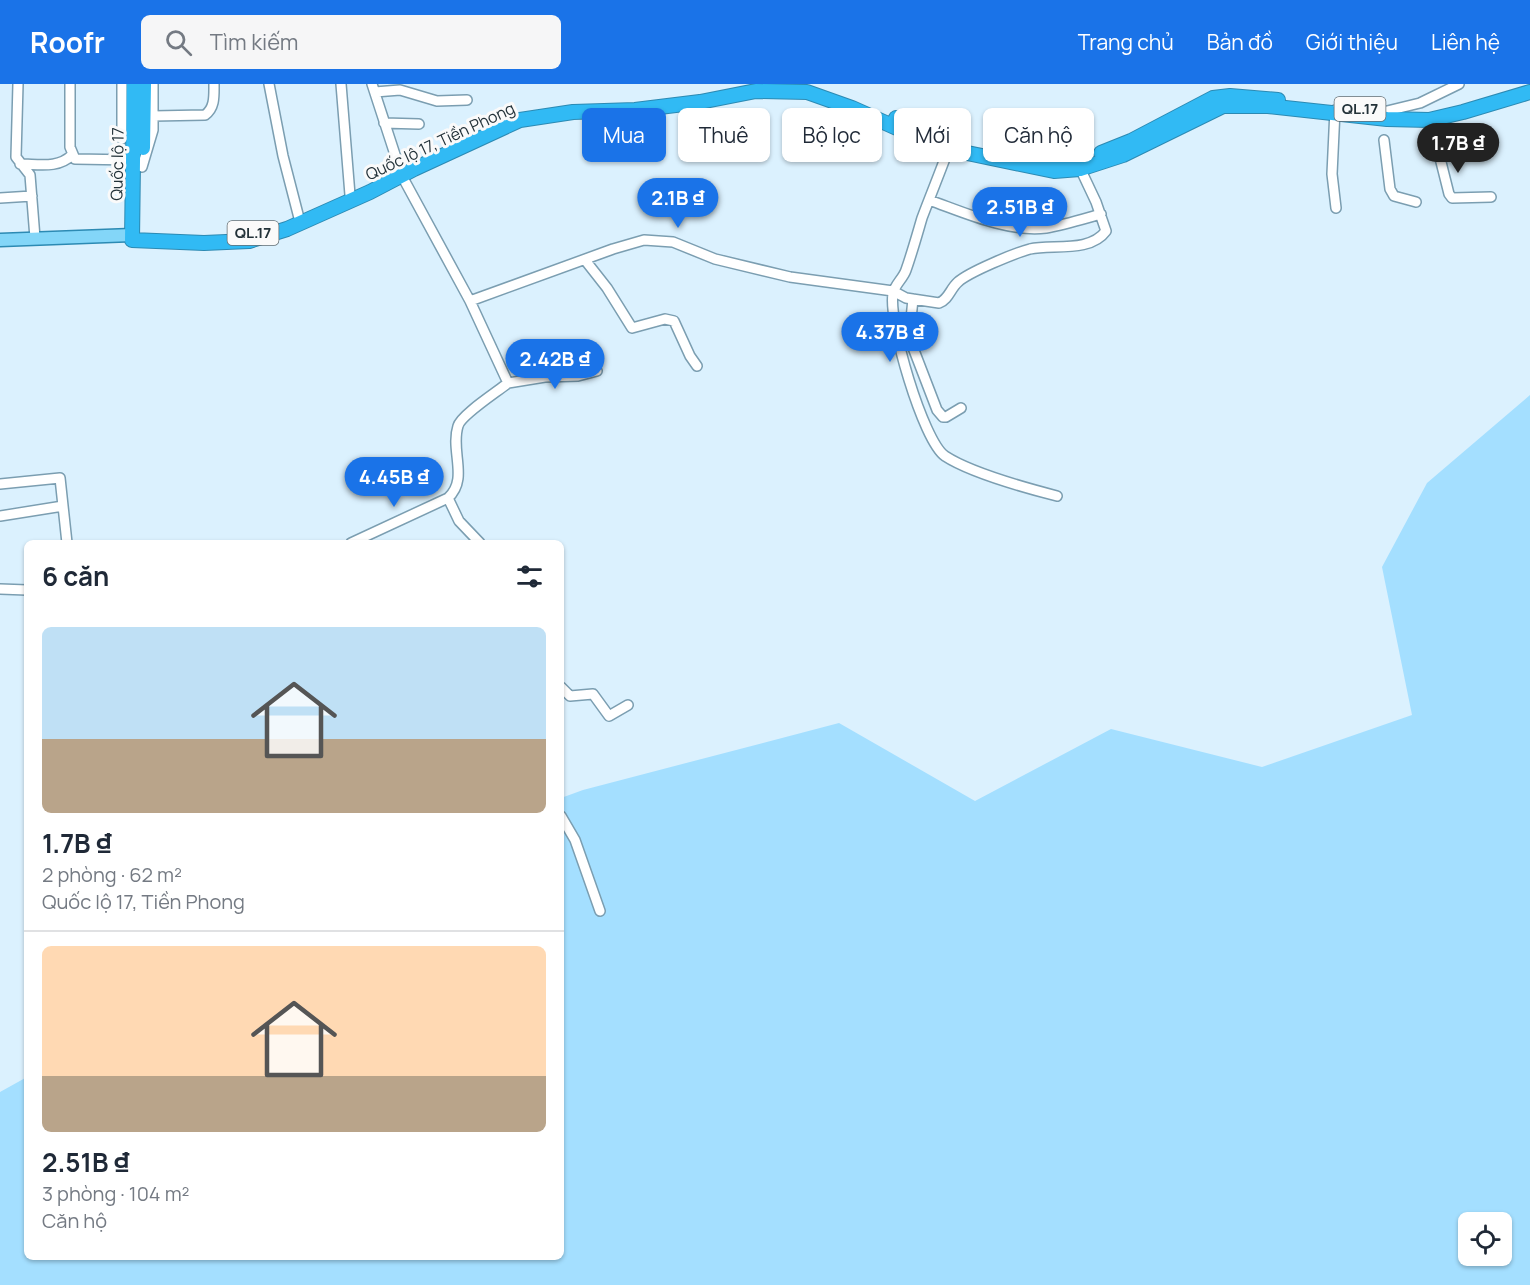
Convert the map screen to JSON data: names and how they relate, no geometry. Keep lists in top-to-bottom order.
{
  "streets": {
    "highway": ["QL.17", "Quốc lộ 17, Tiền Phong", "Quốc lộ 17"]
  },
  "crossings": [
    ["QL.17", "Quốc lộ 17, Tiền Phong"],
    ["QL.17", "Quốc lộ 17"],
    ["Quốc lộ 17, Tiền Phong", "Quốc lộ 17"]
  ],
  "page": {
    "header": "Roofr",
    "search": "Tìm kiếm",
    "nav": [
      "Trang chủ",
      "Bản đồ",
      "Giới thiệu",
      "Liên hệ"
    ],
    "chip": [
      "Mua",
      "Thuê",
      "Bộ lọc",
      "Mới",
      "Căn hộ"
    ],
    "price": [
      "1.7B ₫",
      "2.1B ₫",
      "2.51B ₫",
      "4.37B ₫",
      "2.42B ₫",
      "4.45B ₫"
    ],
    "heading": "6 căn",
    "list": [
      {
        "name": "1.7B ₫",
        "note": "2 phòng · 62 m² · Quốc lộ 17, Tiền Phong"
      },
      {
        "name": "2.51B ₫",
        "note": "3 phòng · 104 m² · Căn hộ"
      }
    ]
  }
}
